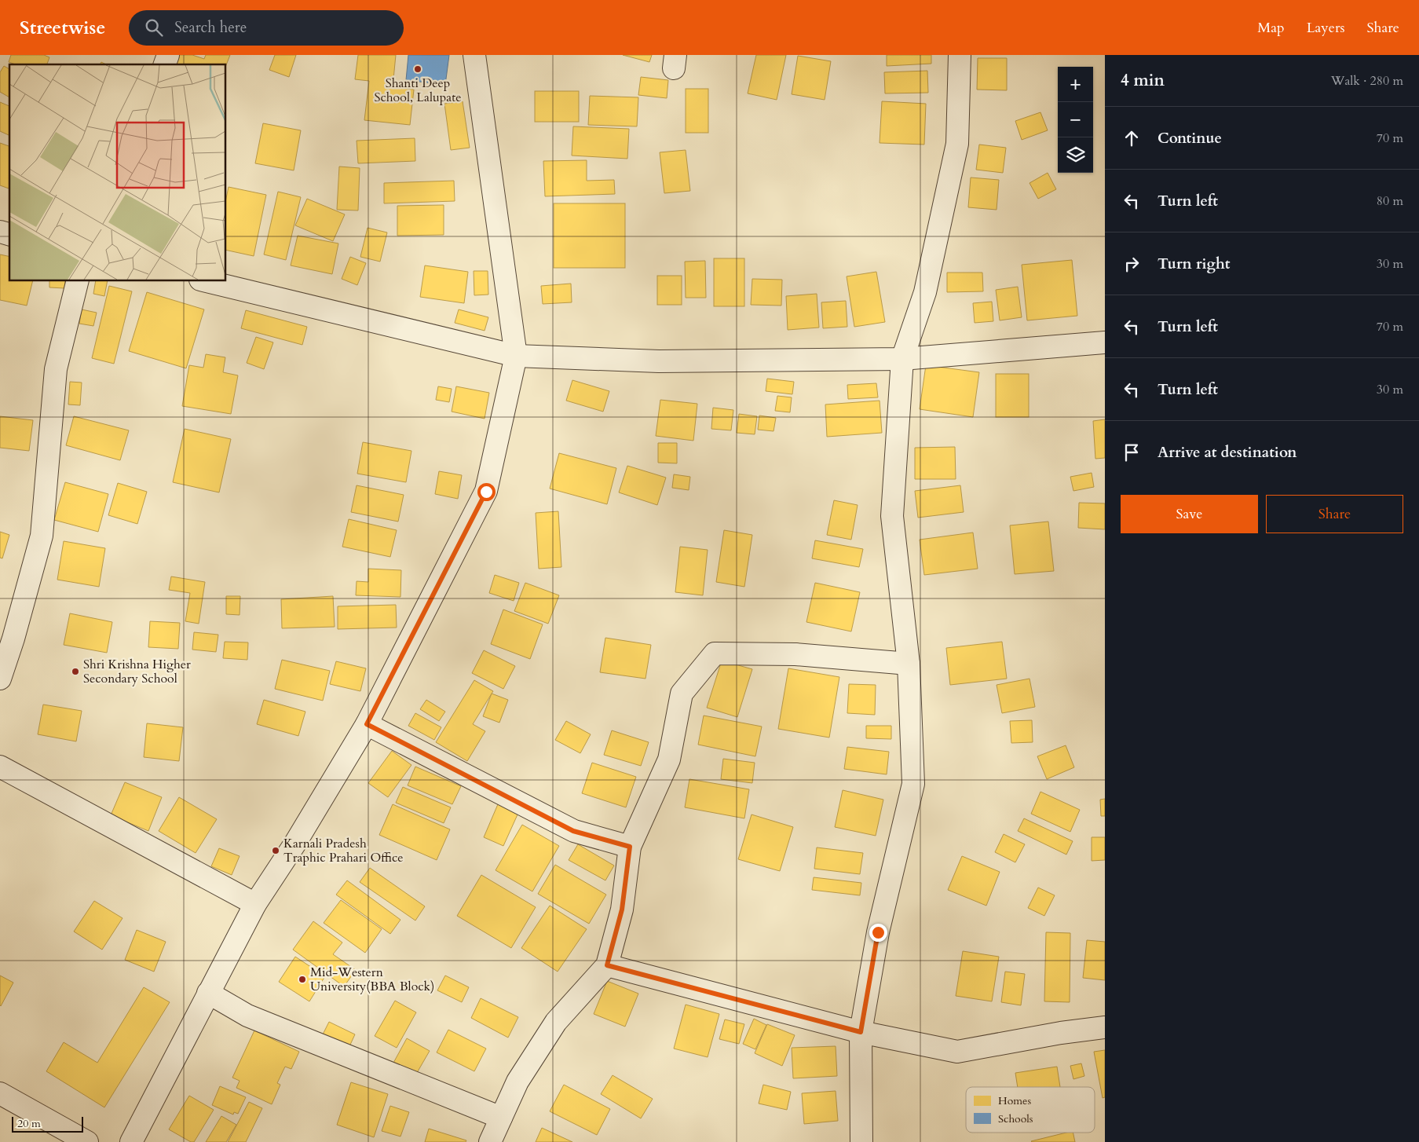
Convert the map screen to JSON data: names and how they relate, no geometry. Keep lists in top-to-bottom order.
{
  "places": [
    "Shanti Deep School, Lalupate",
    "Shri Krishna Higher Secondary School",
    "Karnali Pradesh Traphic Prahari Office",
    "Mid-Western University(BBA Block)"
  ],
  "legend": ["Homes", "Schools"],
  "scale_bar": "20 m",
  "page": {
    "header": "Streetwise",
    "search": "Search here",
    "nav": ["Map", "Layers", "Share"],
    "heading": ["4 min", "Walk · 280 m"],
    "map_buttons": ["+", "−"],
    "list": [
      ["Continue", "70 m"],
      ["Turn left", "80 m"],
      ["Turn right", "30 m"],
      ["Turn left", "70 m"],
      ["Turn left", "30 m"],
      "Arrive at destination"
    ],
    "buttons": ["Save", "Share"],
    "scale": "20 m"
  }
}
